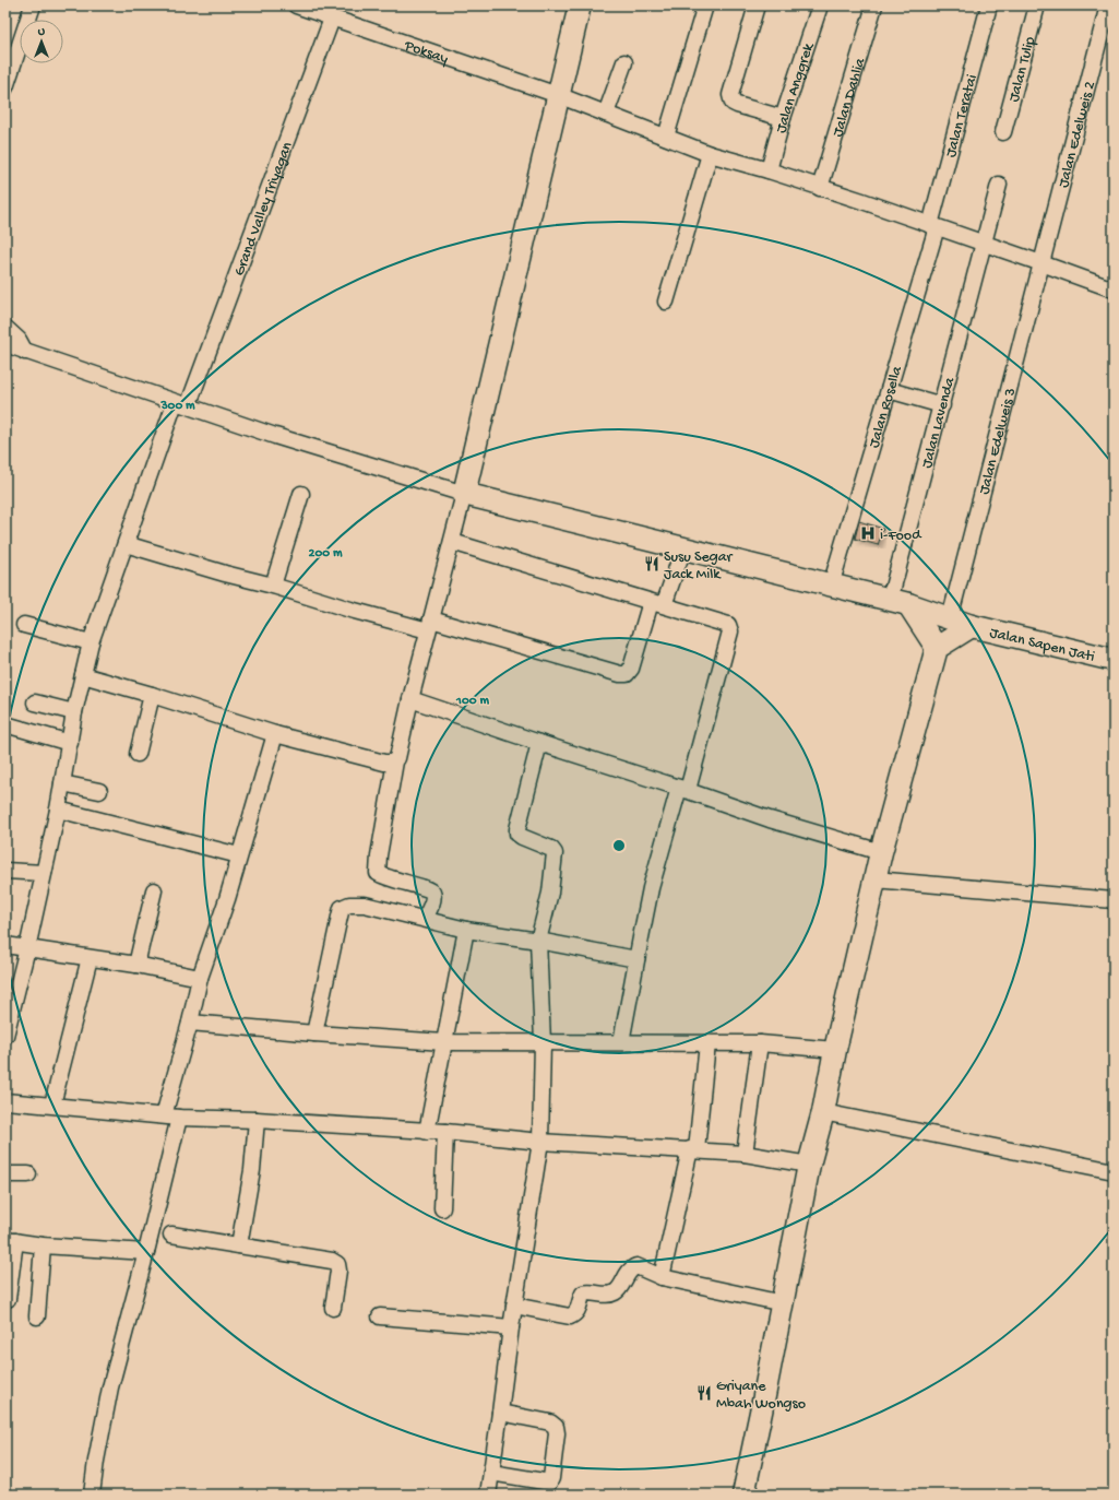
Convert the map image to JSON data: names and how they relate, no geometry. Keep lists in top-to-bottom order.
{
  "streets": {
    "street": [
      "Poksay",
      "Jalan Tulip",
      "Jalan Anggrek",
      "Jalan Dahlia",
      "Jalan Teratai",
      "Jalan Edelweis 2",
      "Grand Valley Triyagan",
      "Jalan Rosella",
      "Jalan Lavenda",
      "Jalan Edelweis 3",
      "Jalan Sapen Jati"
    ]
  },
  "crossings": [
    ["Poksay", "Jalan Anggrek"],
    ["Poksay", "Jalan Dahlia"],
    ["Poksay", "Jalan Teratai"],
    ["Poksay", "Jalan Edelweis 2"],
    ["Poksay", "Grand Valley Triyagan"],
    ["Poksay", "Jalan Rosella"],
    ["Poksay", "Jalan Lavenda"],
    ["Poksay", "Jalan Edelweis 3"],
    ["Jalan Teratai", "Jalan Rosella"],
    ["Jalan Edelweis 2", "Jalan Edelweis 3"],
    ["Jalan Rosella", "Jalan Sapen Jati"],
    ["Jalan Lavenda", "Jalan Sapen Jati"],
    ["Jalan Edelweis 3", "Jalan Sapen Jati"]
  ],
  "places": {
    "hospital": ["i-Food"],
    "restaurant": ["Susu Segar Jack Milk", "Griyane Mbah Wongso"]
  },
  "north": "top",
  "rings": ["300 m", "200 m", "100 m"]
}
